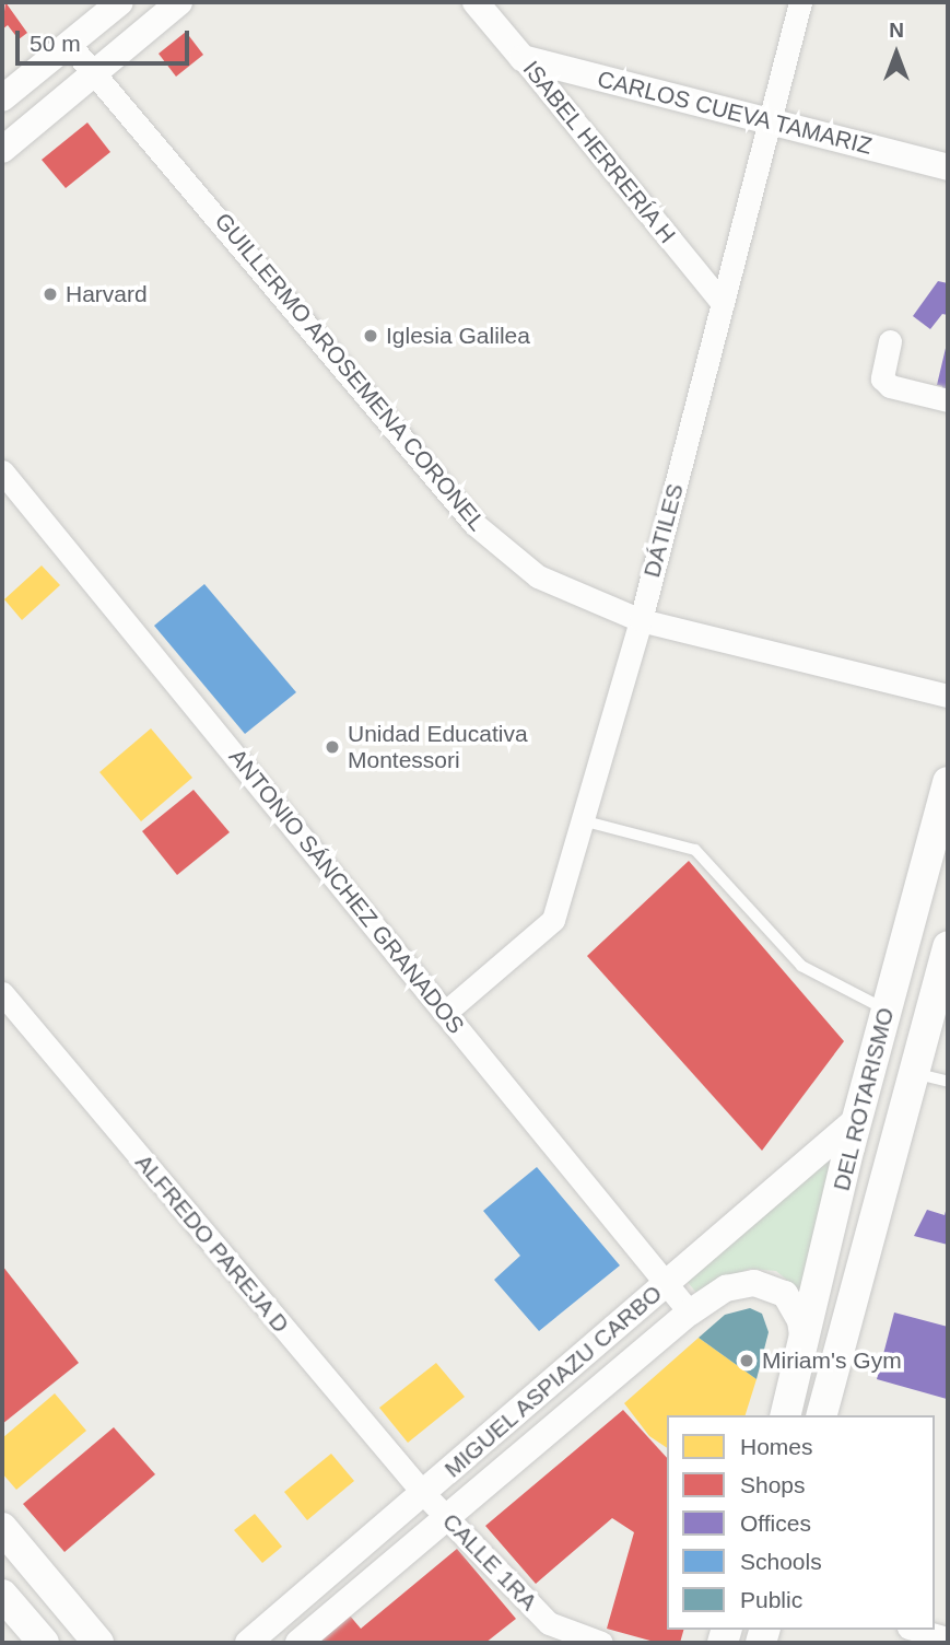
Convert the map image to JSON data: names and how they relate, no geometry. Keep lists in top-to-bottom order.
{
  "streets": {
    "main road": ["DEL ROTARISMO"],
    "street": [
      "CARLOS CUEVA TAMARIZ",
      "ISABEL HERRERÍA H",
      "GUILLERMO AROSEMENA CORONEL",
      "DÁTILES",
      "ANTONIO SÁNCHEZ GRANADOS",
      "ALFREDO PAREJA D",
      "MIGUEL ASPIAZU CARBO",
      "CALLE 1RA"
    ]
  },
  "crossings": [
    ["CARLOS CUEVA TAMARIZ", "ISABEL HERRERÍA H"],
    ["CARLOS CUEVA TAMARIZ", "DÁTILES"],
    ["ISABEL HERRERÍA H", "DÁTILES"],
    ["GUILLERMO AROSEMENA CORONEL", "DÁTILES"],
    ["DÁTILES", "ANTONIO SÁNCHEZ GRANADOS"],
    ["ANTONIO SÁNCHEZ GRANADOS", "MIGUEL ASPIAZU CARBO"],
    ["DEL ROTARISMO", "MIGUEL ASPIAZU CARBO"],
    ["ALFREDO PAREJA D", "MIGUEL ASPIAZU CARBO"],
    ["ALFREDO PAREJA D", "CALLE 1RA"],
    ["MIGUEL ASPIAZU CARBO", "CALLE 1RA"]
  ],
  "places": [
    "Harvard",
    "Iglesia Galilea",
    "Unidad Educativa Montessori",
    "Miriam's Gym"
  ],
  "legend": [
    "Homes",
    "Shops",
    "Offices",
    "Schools",
    "Public"
  ],
  "scale_bar": "50 m",
  "north": "top"
}
